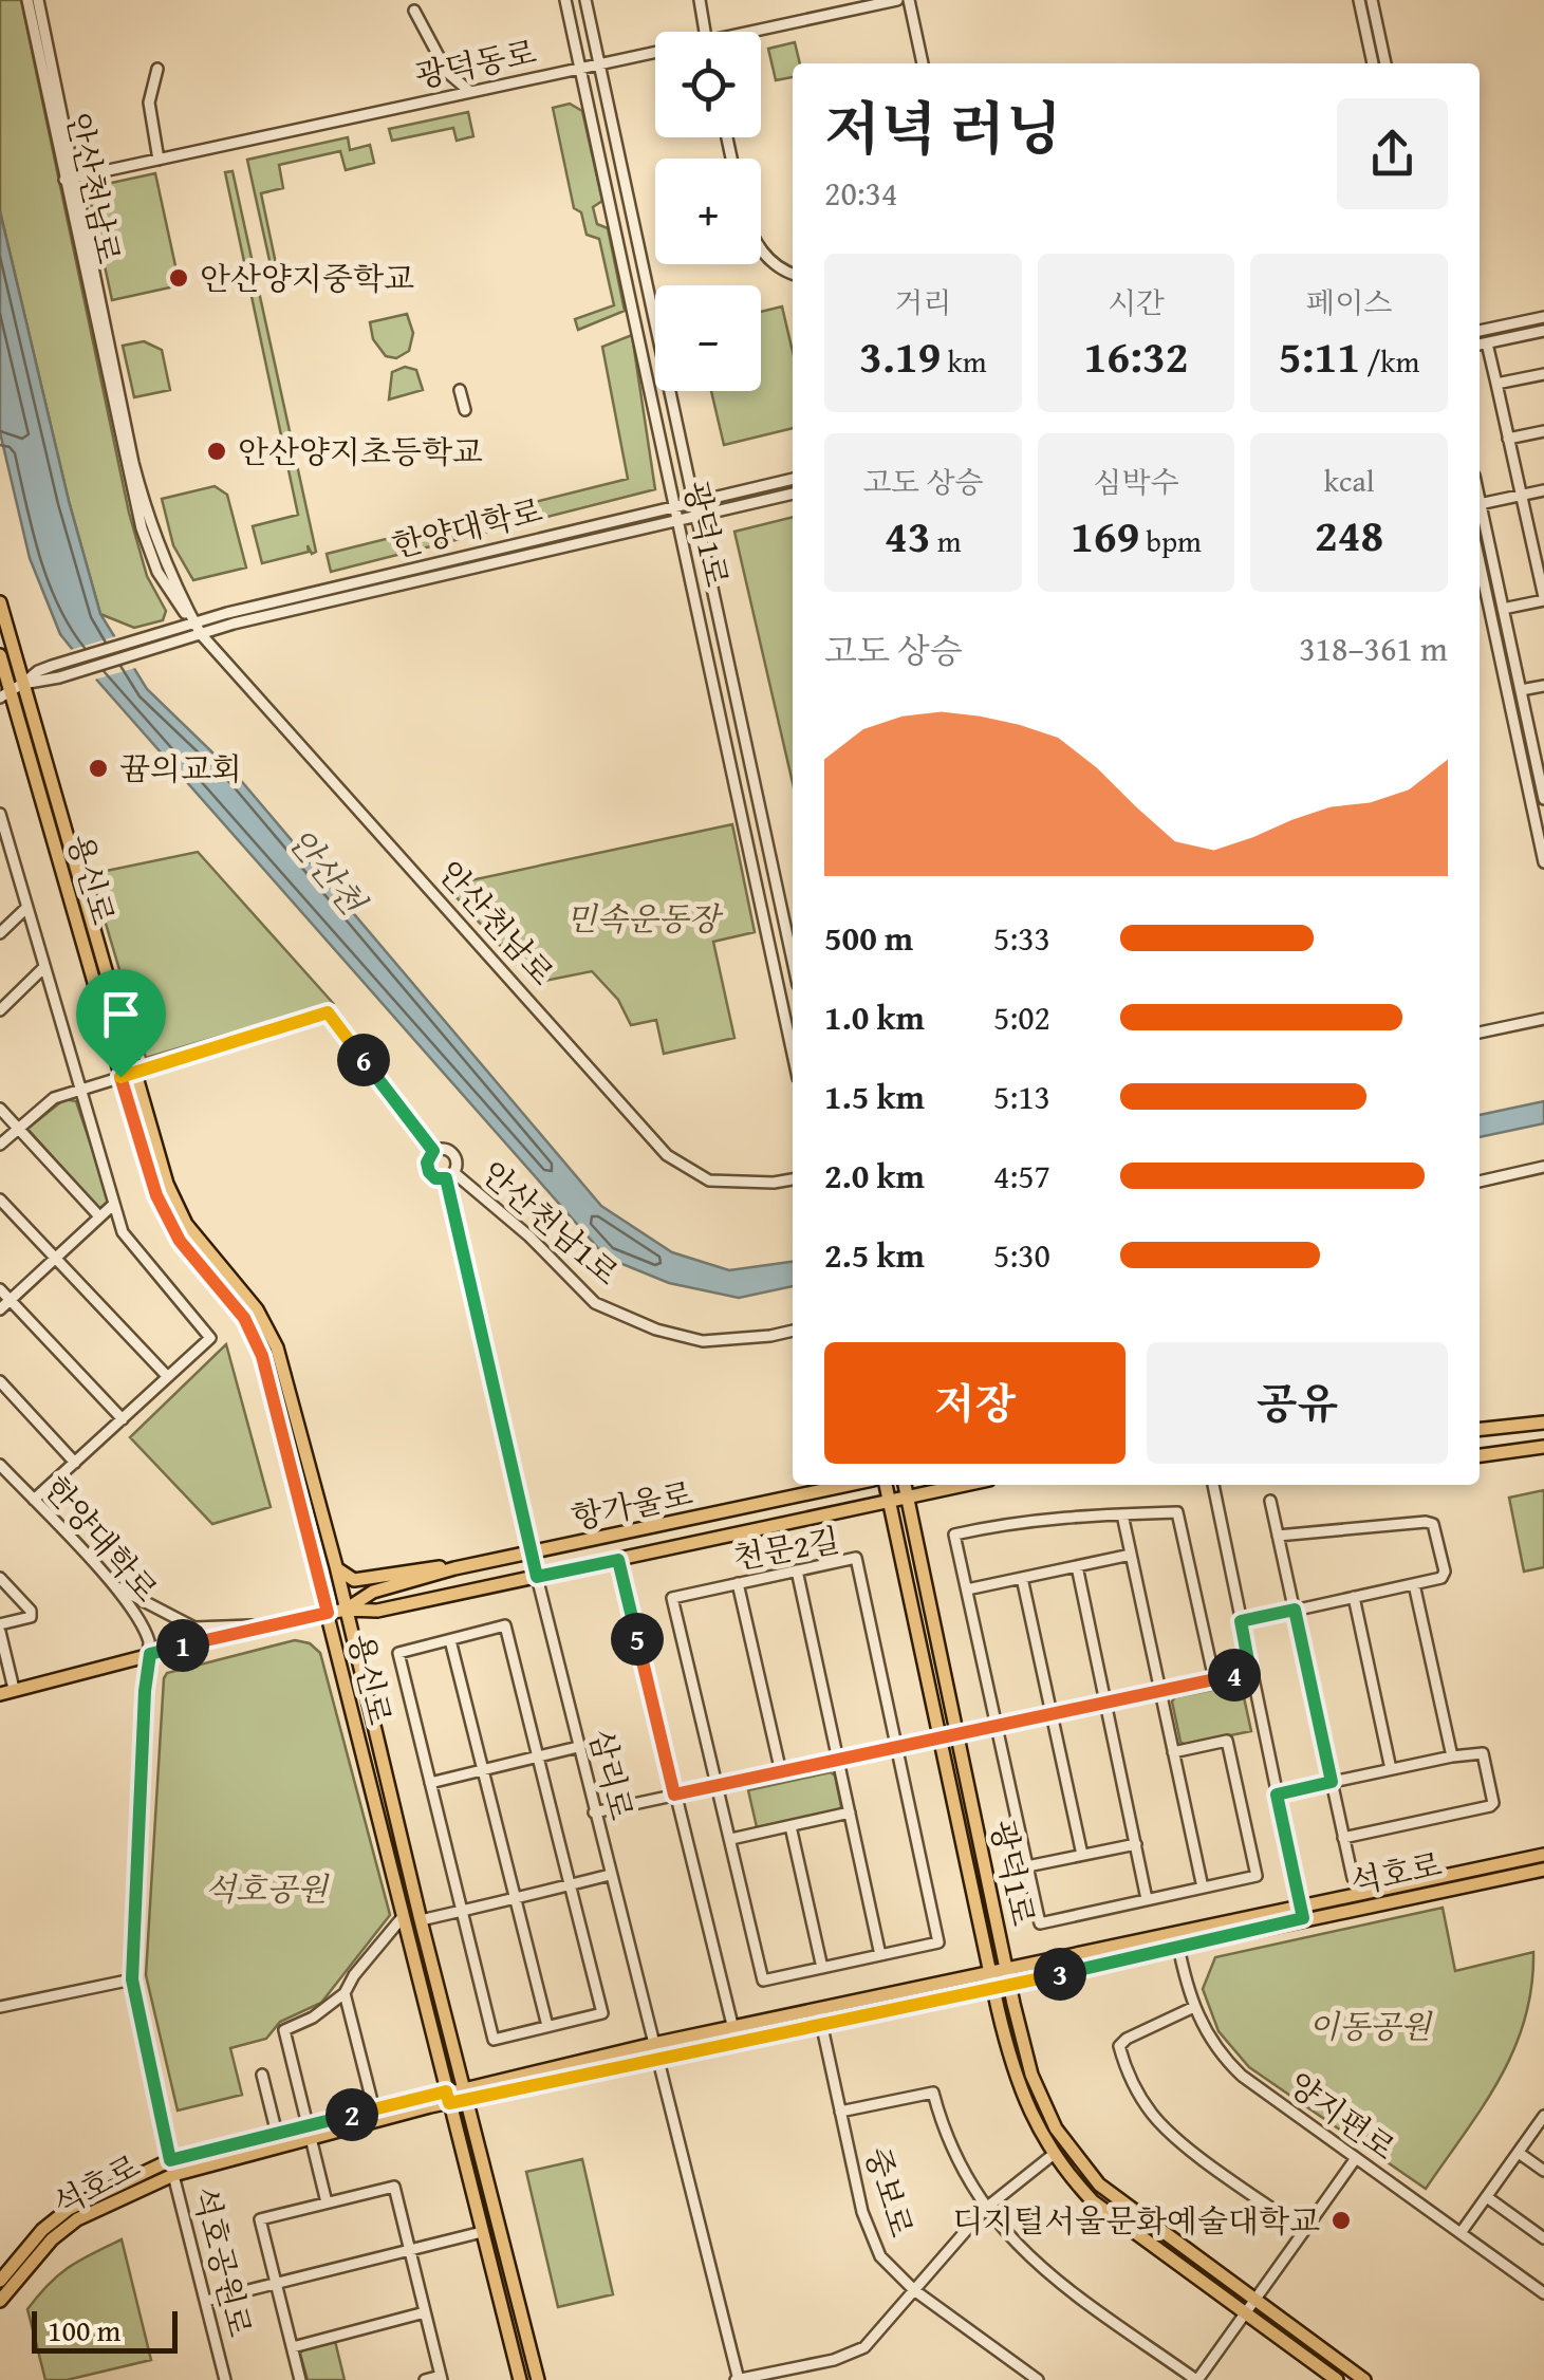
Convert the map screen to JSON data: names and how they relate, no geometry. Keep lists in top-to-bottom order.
{
  "streets": {
    "main road": [
      "광덕1로",
      "용신로",
      "항가울로",
      "석호로"
    ],
    "street": [
      "광덕동로",
      "안산천남로",
      "한양대학로",
      "안산천남1로",
      "천문2길",
      "삼리로",
      "양지편로",
      "중보로",
      "석호공원로"
    ]
  },
  "crossings": [
    ["광덕동로", "안산천남로"],
    ["광덕동로", "광덕1로"],
    ["안산천남로", "한양대학로"],
    ["한양대학로", "광덕1로"],
    ["한양대학로", "용신로"],
    ["한양대학로", "항가울로"],
    ["한양대학로", "석호공원로"],
    ["광덕1로", "항가울로"],
    ["광덕1로", "석호로"],
    ["용신로", "항가울로"],
    ["용신로", "석호로"],
    ["안산천남1로", "삼리로"],
    ["항가울로", "삼리로"],
    ["항가울로", "석호공원로"],
    ["삼리로", "석호로"],
    ["석호로", "양지편로"],
    ["석호로", "중보로"],
    ["석호로", "석호공원로"]
  ],
  "water": ["안산천"],
  "parks": ["민속운동장", "석호공원", "이동공원"],
  "places": [
    "안산양지중학교",
    "안산양지초등학교",
    "뀸의교회",
    "디지털서울문화예술대학교"
  ],
  "scale_bar": "100 m",
  "page": {
    "map_buttons": ["+", "−"],
    "heading": ["저녁 러닝", "20:34"],
    "stats": [
      ["거리", "3.19 km"],
      ["시간", "16:32"],
      ["페이스", "5:11 /km"],
      ["고도 상승", "43 m"],
      ["심박수", "169 bpm"],
      ["kcal", "248"]
    ],
    "chart": ["고도 상승", "318–361 m"],
    "list": [
      {
        "name": "500 m",
        "note": "5:33"
      },
      {
        "name": "1.0 km",
        "note": "5:02"
      },
      {
        "name": "1.5 km",
        "note": "5:13"
      },
      {
        "name": "2.0 km",
        "note": "4:57"
      },
      {
        "name": "2.5 km",
        "note": "5:30"
      }
    ],
    "pins": [
      "6",
      "5",
      "1",
      "4",
      "3",
      "2"
    ],
    "buttons": ["저장", "공유"],
    "scale": "100 m"
  }
}
